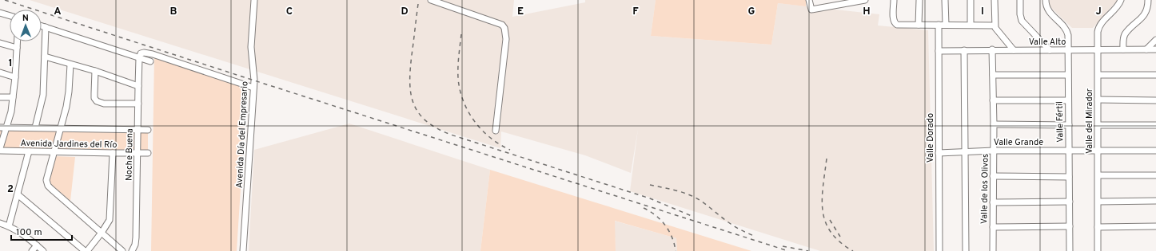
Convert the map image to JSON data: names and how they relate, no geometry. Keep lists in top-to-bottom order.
{
  "streets": {
    "street": [
      "Valle Alto",
      "Valle del Mirador",
      "Valle Fértil",
      "Avenida Día del Empresario",
      "Valle Dorado",
      "Valle Grande",
      "Avenida Jardines del Río",
      "Noche Buena",
      "Valle de los Olivos"
    ]
  },
  "crossings": [
    ["Valle Alto", "Valle del Mirador"],
    ["Valle Alto", "Valle Fértil"],
    ["Valle Alto", "Valle Dorado"],
    ["Valle Alto", "Valle de los Olivos"],
    ["Valle del Mirador", "Valle Grande"],
    ["Valle Fértil", "Valle Grande"],
    ["Valle Dorado", "Valle Grande"],
    ["Valle Grande", "Valle de los Olivos"],
    ["Avenida Jardines del Río", "Noche Buena"]
  ],
  "scale_bar": "100 m",
  "north": "top",
  "grid": {
    "columns": [
      "A",
      "B",
      "C",
      "D",
      "E",
      "F",
      "G",
      "H",
      "I",
      "J"
    ],
    "rows": ["1", "2"]
  }
}
